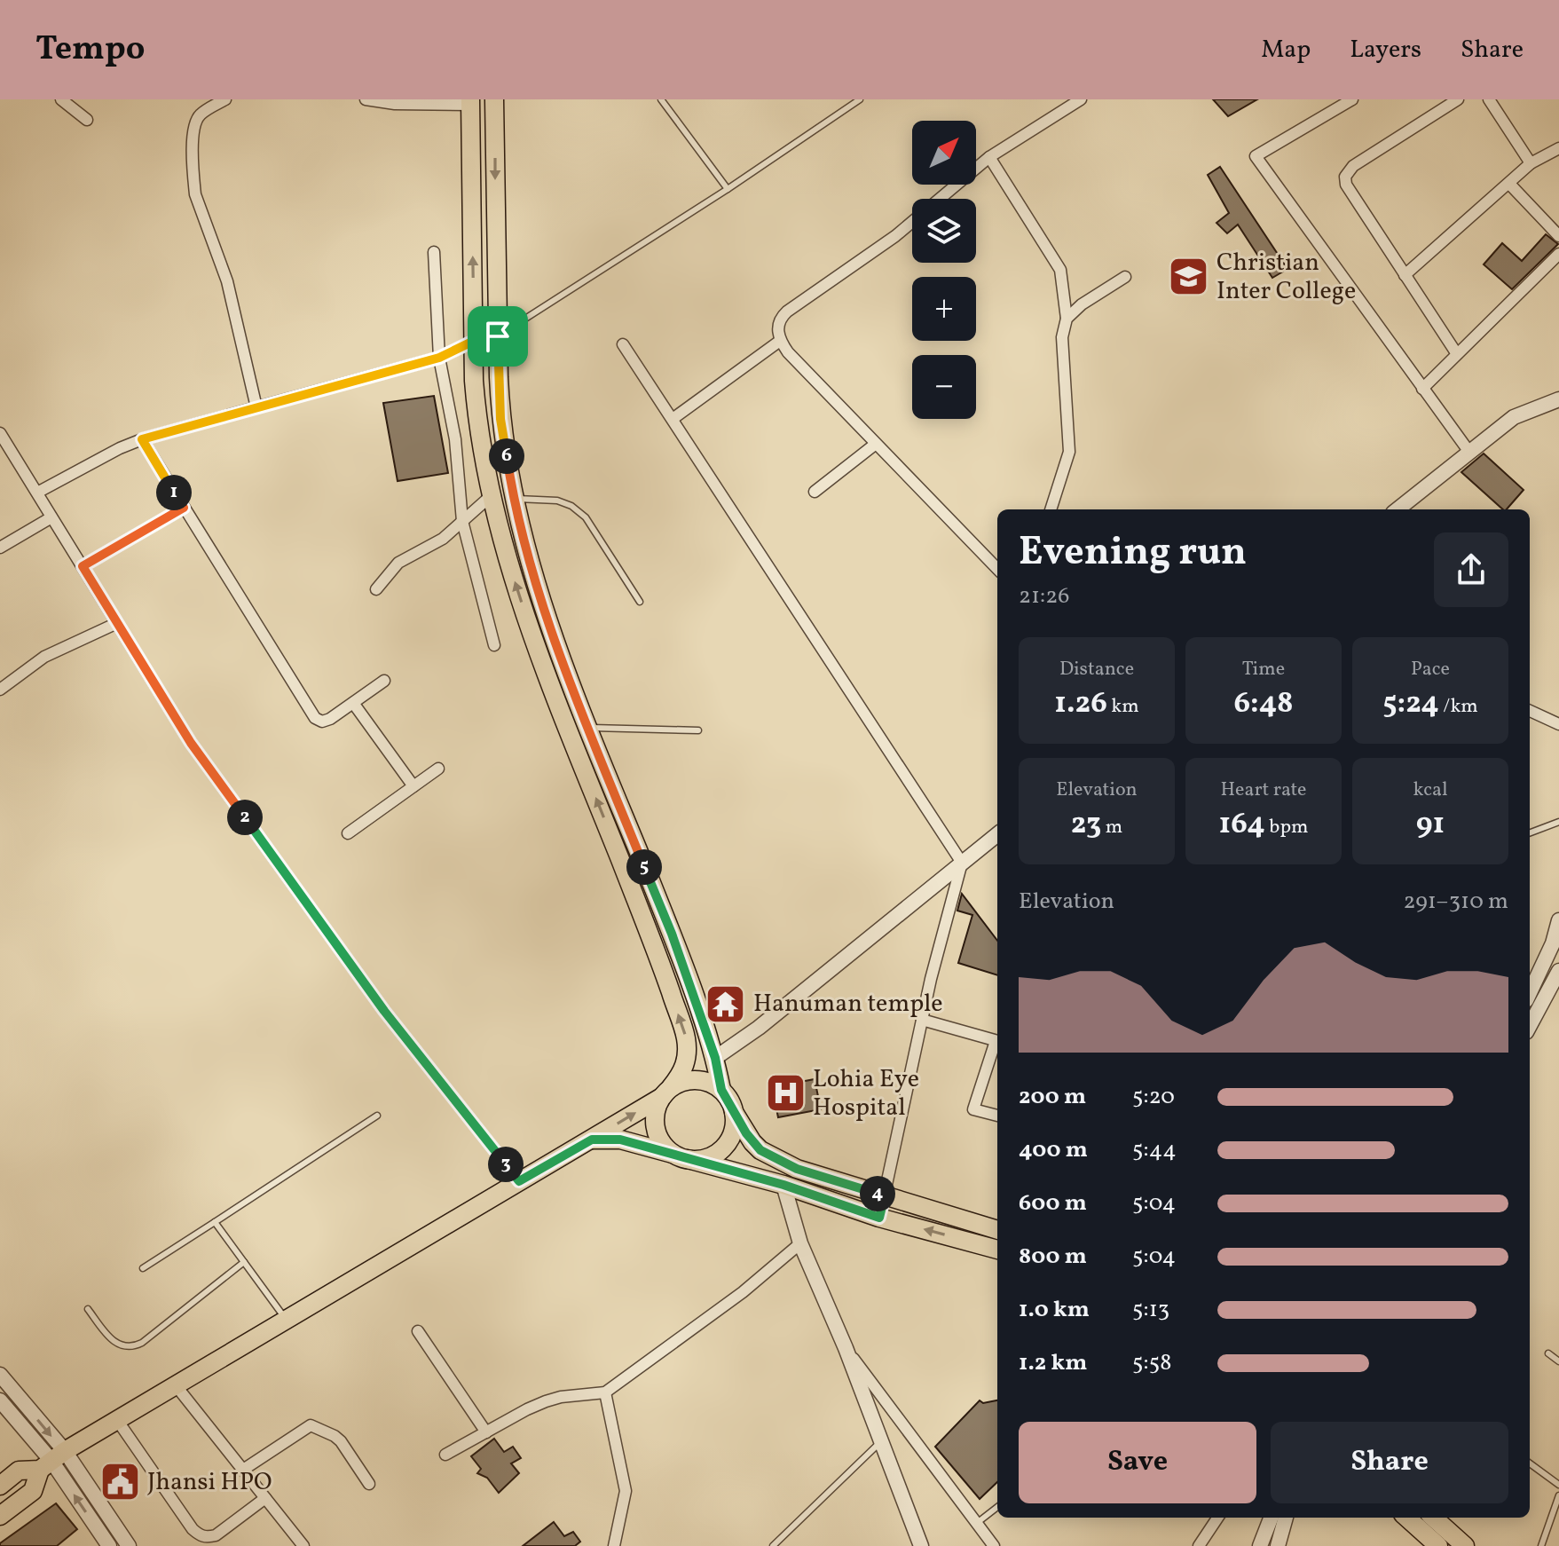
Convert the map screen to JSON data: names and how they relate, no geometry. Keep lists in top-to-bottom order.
{
  "places": {
    "school or university": ["Christian Inter College"],
    "temple": ["Hanuman temple"],
    "hospital": ["Lohia Eye Hospital"],
    "public building": ["Jhansi HPO"]
  },
  "north": "top right",
  "page": {
    "header": "Tempo",
    "nav": ["Map", "Layers", "Share"],
    "map_buttons": ["+", "−"],
    "pins": [
      "6",
      "1",
      "2",
      "5",
      "3",
      "4"
    ],
    "heading": ["Evening run", "21:26"],
    "stats": [
      ["Distance", "1.26 km"],
      ["Time", "6:48"],
      ["Pace", "5:24 /km"],
      ["Elevation", "23 m"],
      ["Heart rate", "164 bpm"],
      ["kcal", "91"]
    ],
    "chart": ["Elevation", "291–310 m"],
    "list": [
      {
        "name": "200 m",
        "note": "5:20"
      },
      {
        "name": "400 m",
        "note": "5:44"
      },
      {
        "name": "600 m",
        "note": "5:04"
      },
      {
        "name": "800 m",
        "note": "5:04"
      },
      {
        "name": "1.0 km",
        "note": "5:13"
      },
      {
        "name": "1.2 km",
        "note": "5:58"
      }
    ],
    "buttons": ["Save", "Share"]
  }
}
